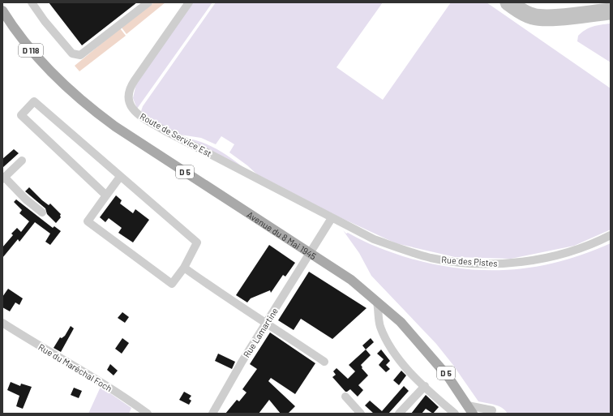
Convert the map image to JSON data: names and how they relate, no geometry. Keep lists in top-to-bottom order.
{
  "streets": {
    "main road": ["D 118", "D 5", "Avenue du 8 Mai 1945"],
    "street": [
      "Route de Service Est",
      "Rue des Pistes",
      "Rue Lamartine",
      "Rue du Maréchal Foch"
    ]
  },
  "crossings": [
    ["D 118", "Avenue du 8 Mai 1945"],
    ["Route de Service Est", "Rue des Pistes"],
    ["Route de Service Est", "Rue Lamartine"],
    ["Avenue du 8 Mai 1945", "Rue Lamartine"],
    ["Rue des Pistes", "Rue Lamartine"]
  ]
}
